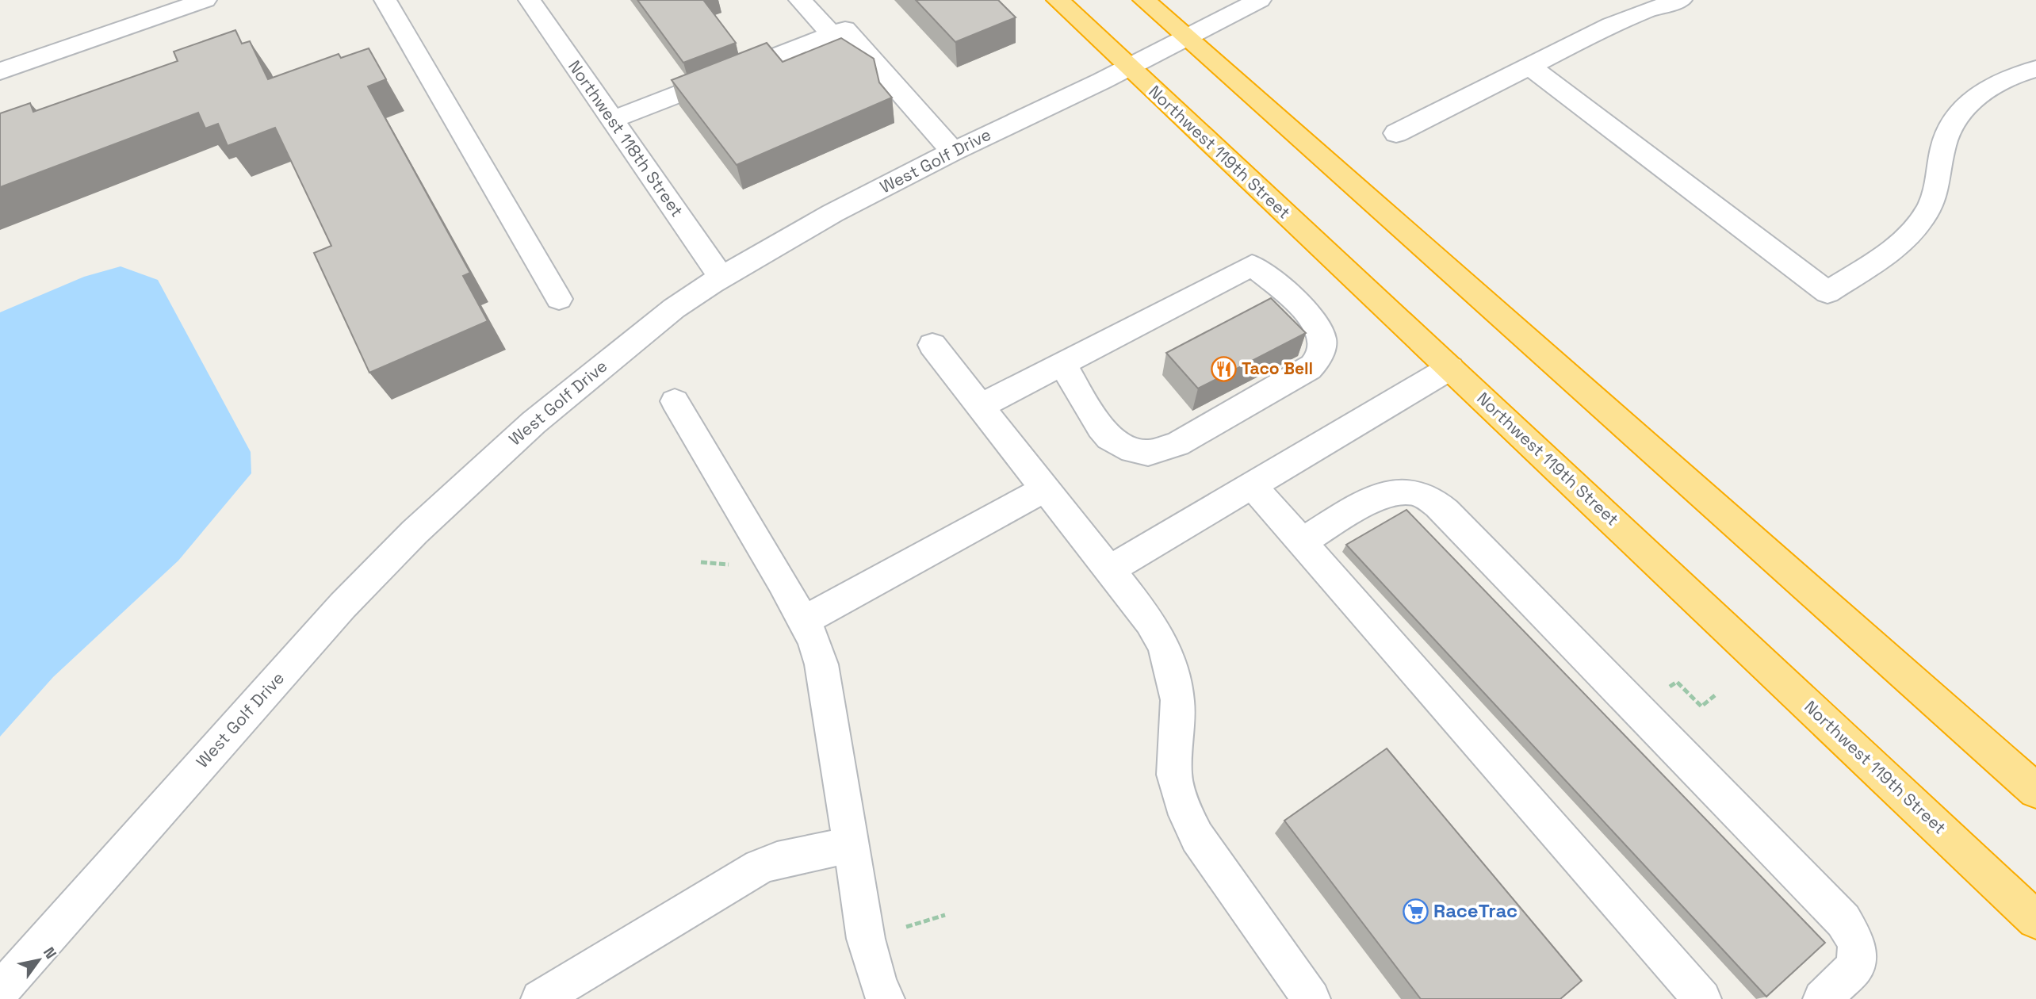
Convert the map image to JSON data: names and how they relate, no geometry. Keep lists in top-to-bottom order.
{
  "streets": {
    "highway": ["Northwest 119th Street"],
    "street": ["Northwest 118th Street", "West Golf Drive"]
  },
  "crossings": [
    ["Northwest 118th Street", "West Golf Drive"],
    ["Northwest 119th Street", "West Golf Drive"]
  ],
  "places": {
    "restaurant": ["Taco Bell"],
    "supermarket": ["RaceTrac"]
  },
  "north": "top right"
}
